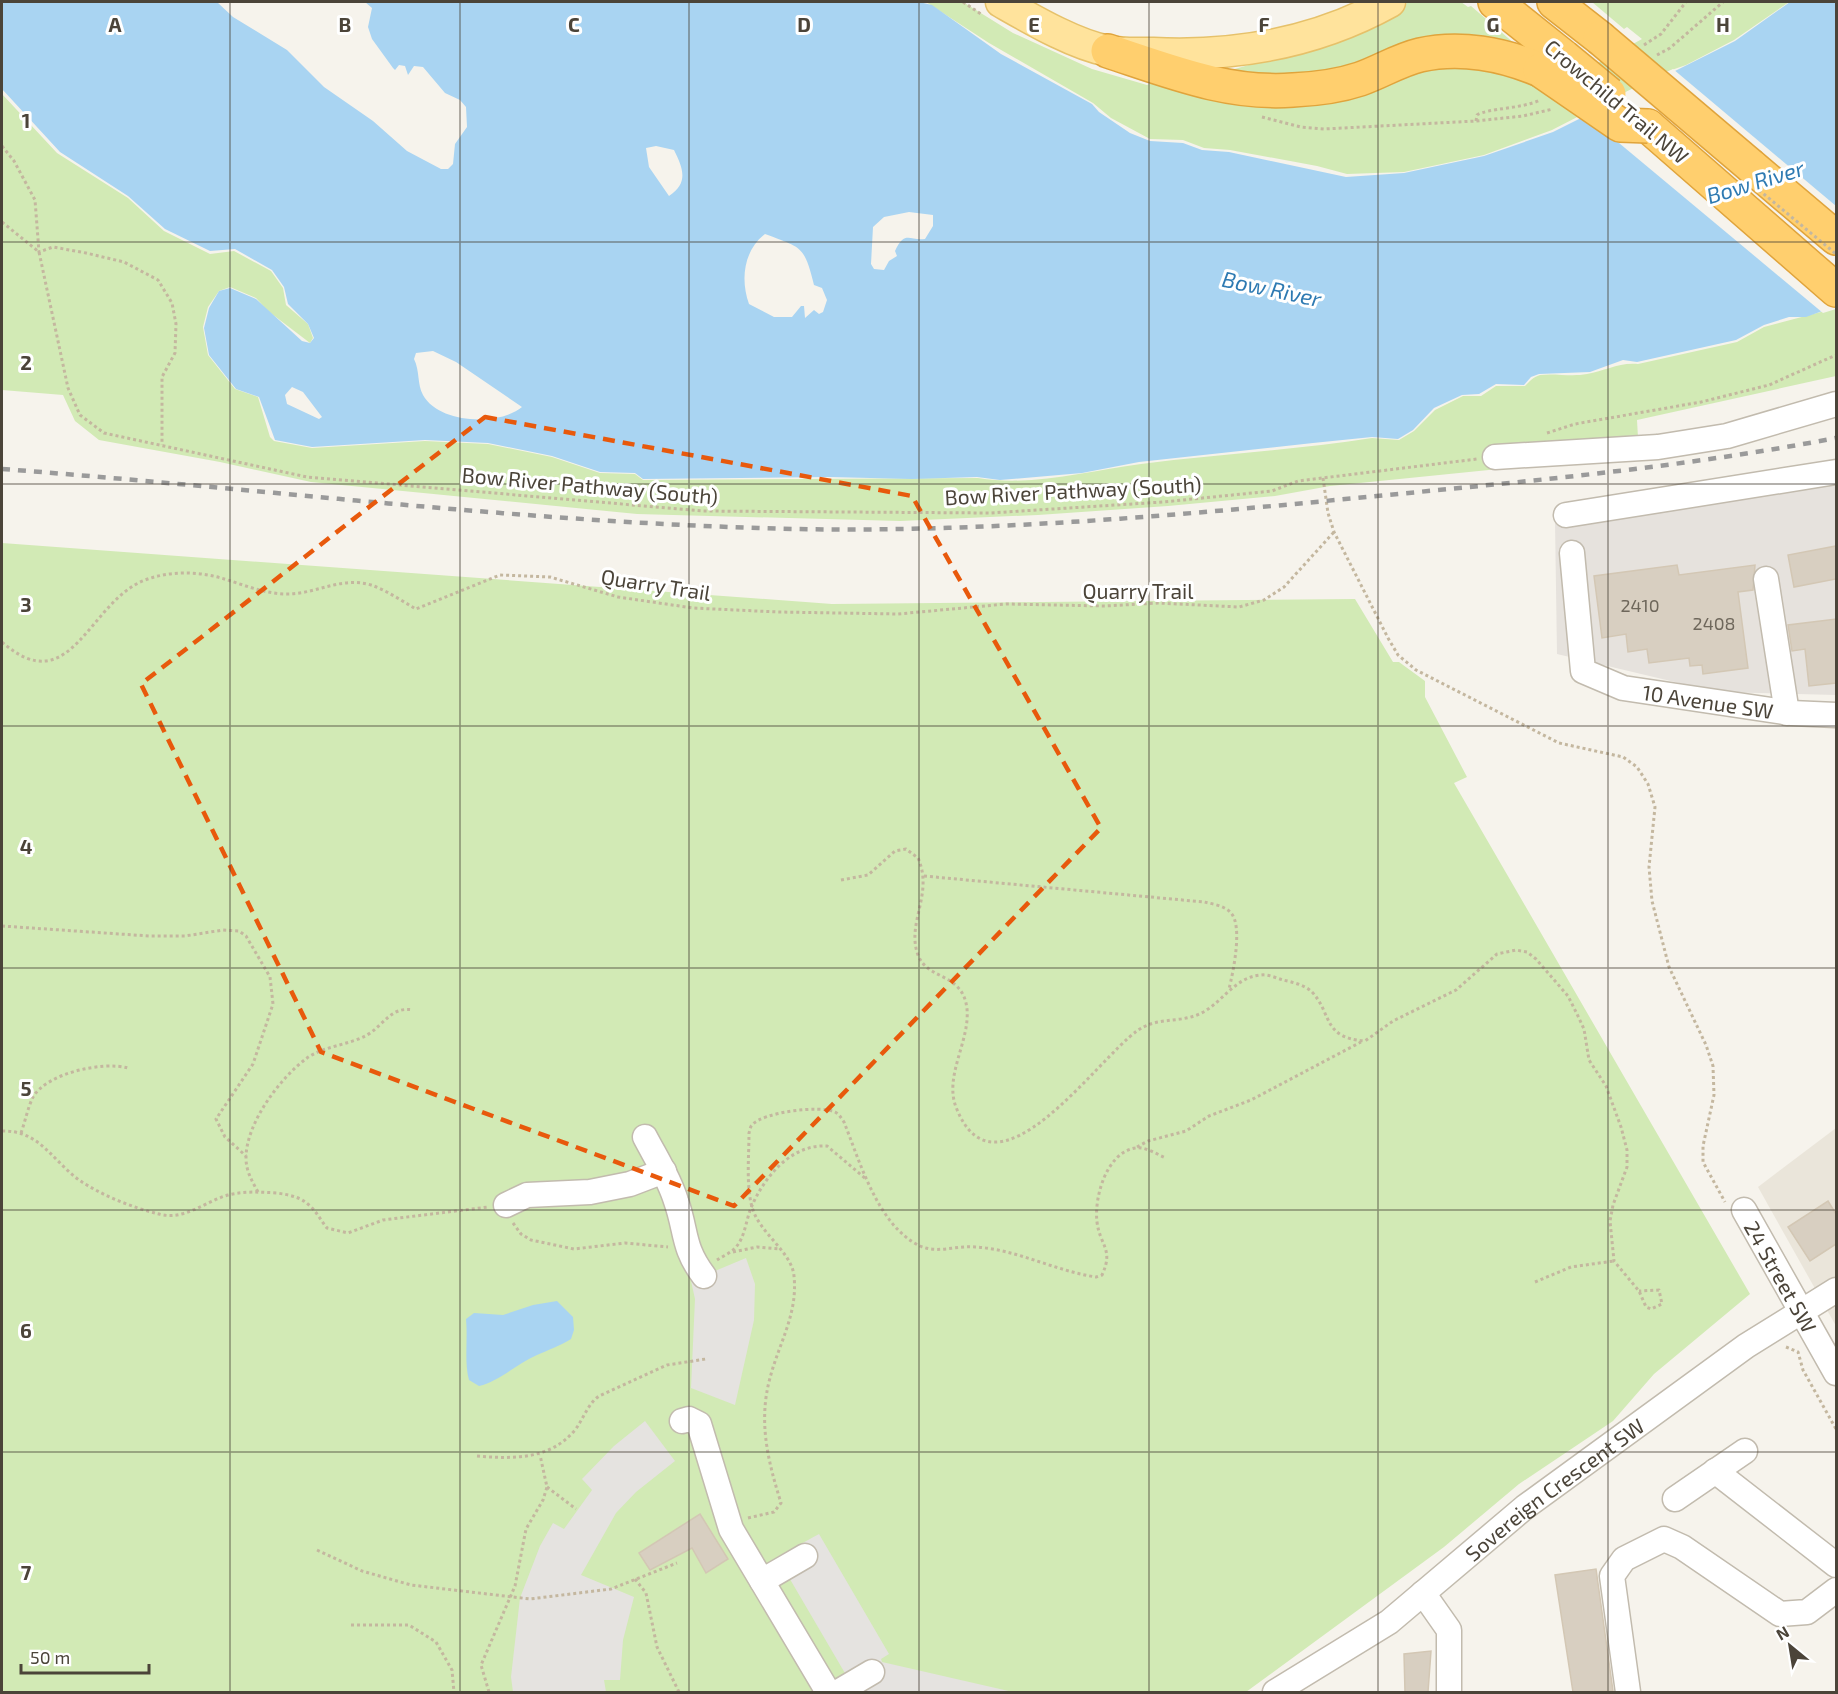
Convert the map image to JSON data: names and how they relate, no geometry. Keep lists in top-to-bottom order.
{
  "streets": {
    "highway": ["Crowchild Trail NW"],
    "street": ["10 Avenue SW", "24 Street SW", "Sovereign Crescent SW"],
    "path": ["Bow River Pathway (South)", "Quarry Trail"]
  },
  "crossings": [
    ["Bow River Pathway (South)", "Quarry Trail"],
    ["24 Street SW", "Sovereign Crescent SW"]
  ],
  "water": ["Bow River"],
  "house_numbers": ["2410", "2408"],
  "scale_bar": "50 m",
  "north": "top left",
  "grid": {
    "columns": [
      "A",
      "B",
      "C",
      "D",
      "E",
      "F",
      "G",
      "H"
    ],
    "rows": [
      "1",
      "2",
      "3",
      "4",
      "5",
      "6",
      "7"
    ]
  }
}
